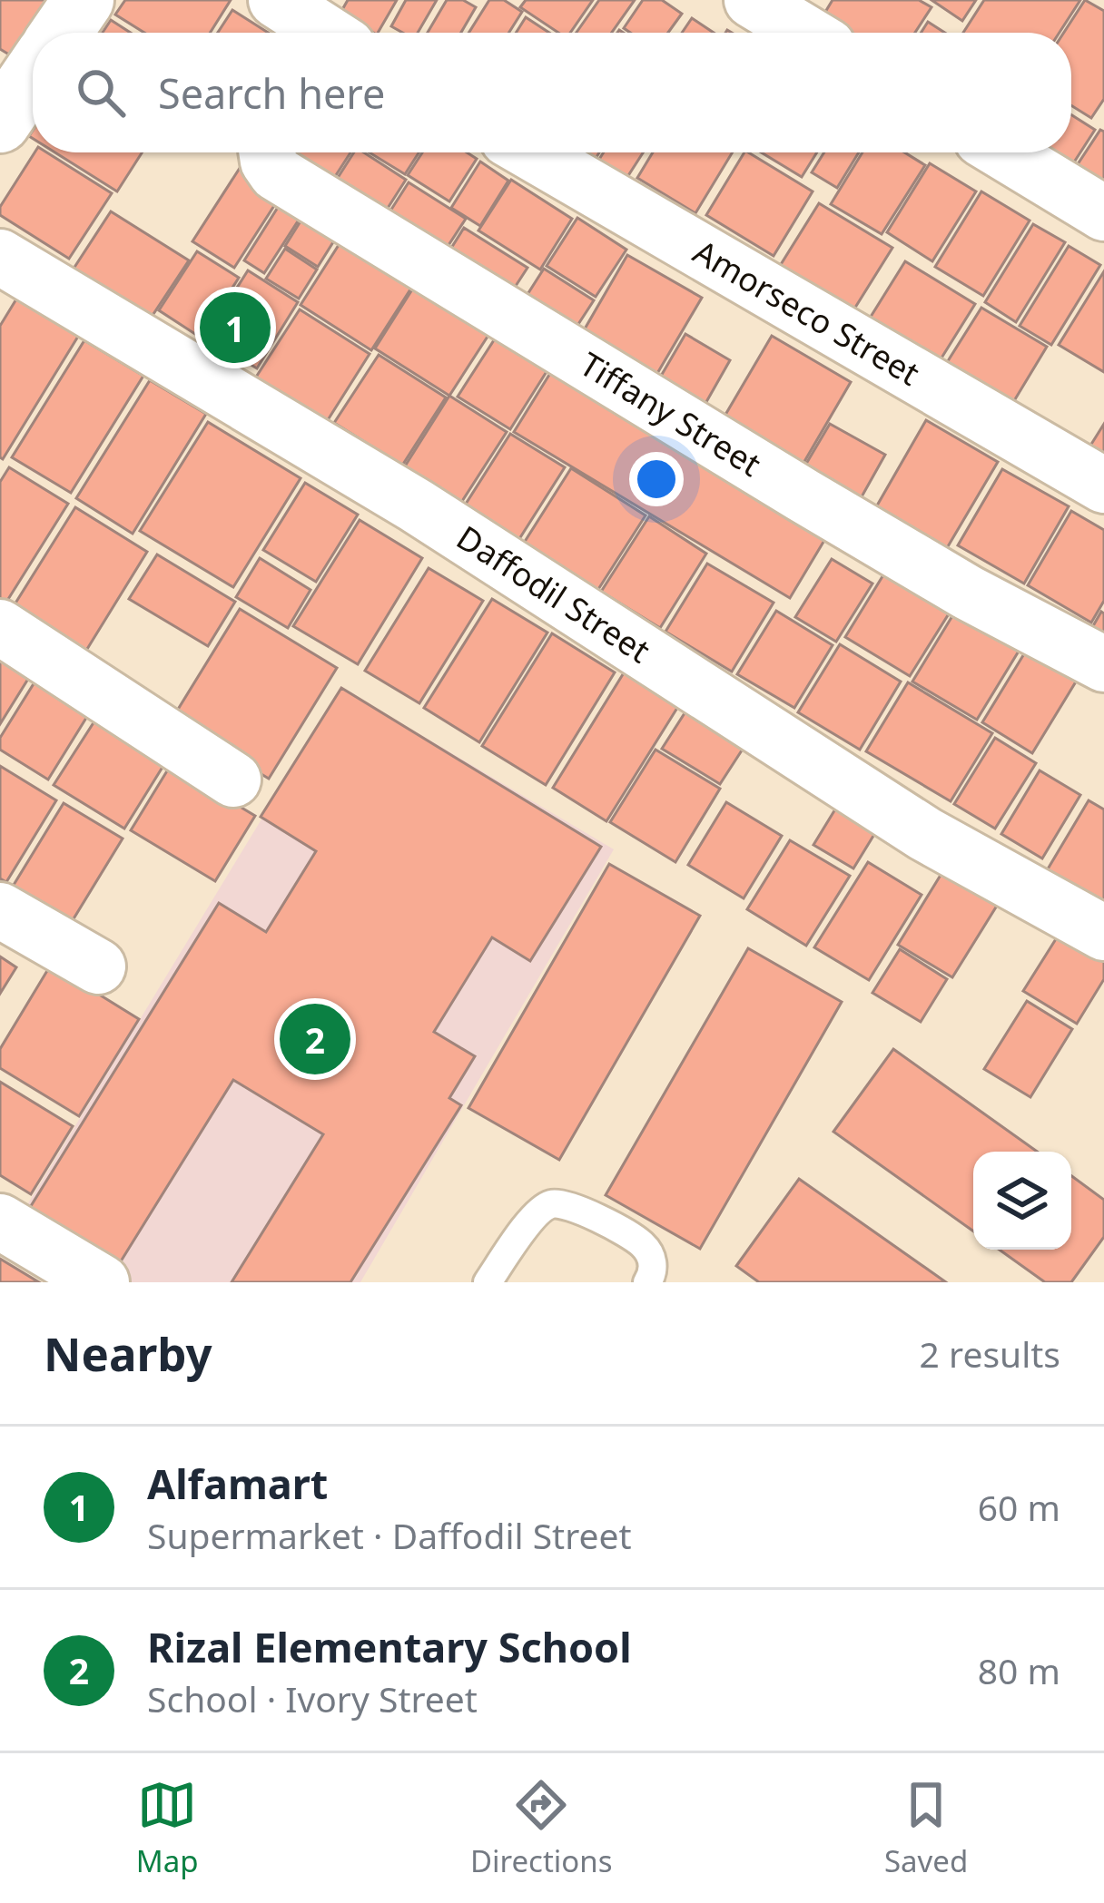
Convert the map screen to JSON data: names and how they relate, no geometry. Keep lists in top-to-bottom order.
{
  "streets": {
    "street": ["Amorseco Street", "Tiffany Street", "Daffodil Street"]
  },
  "page": {
    "search": "Search here",
    "pins": ["1", "2"],
    "heading": ["Nearby", "2 results"],
    "list": [
      {
        "mark": "1",
        "name": "Alfamart",
        "note": "Supermarket · Daffodil Street",
        "value": "60 m"
      },
      {
        "mark": "2",
        "name": "Rizal Elementary School",
        "note": "School · Ivory Street",
        "value": "80 m"
      }
    ],
    "nav": ["Map", "Directions", "Saved"]
  }
}
